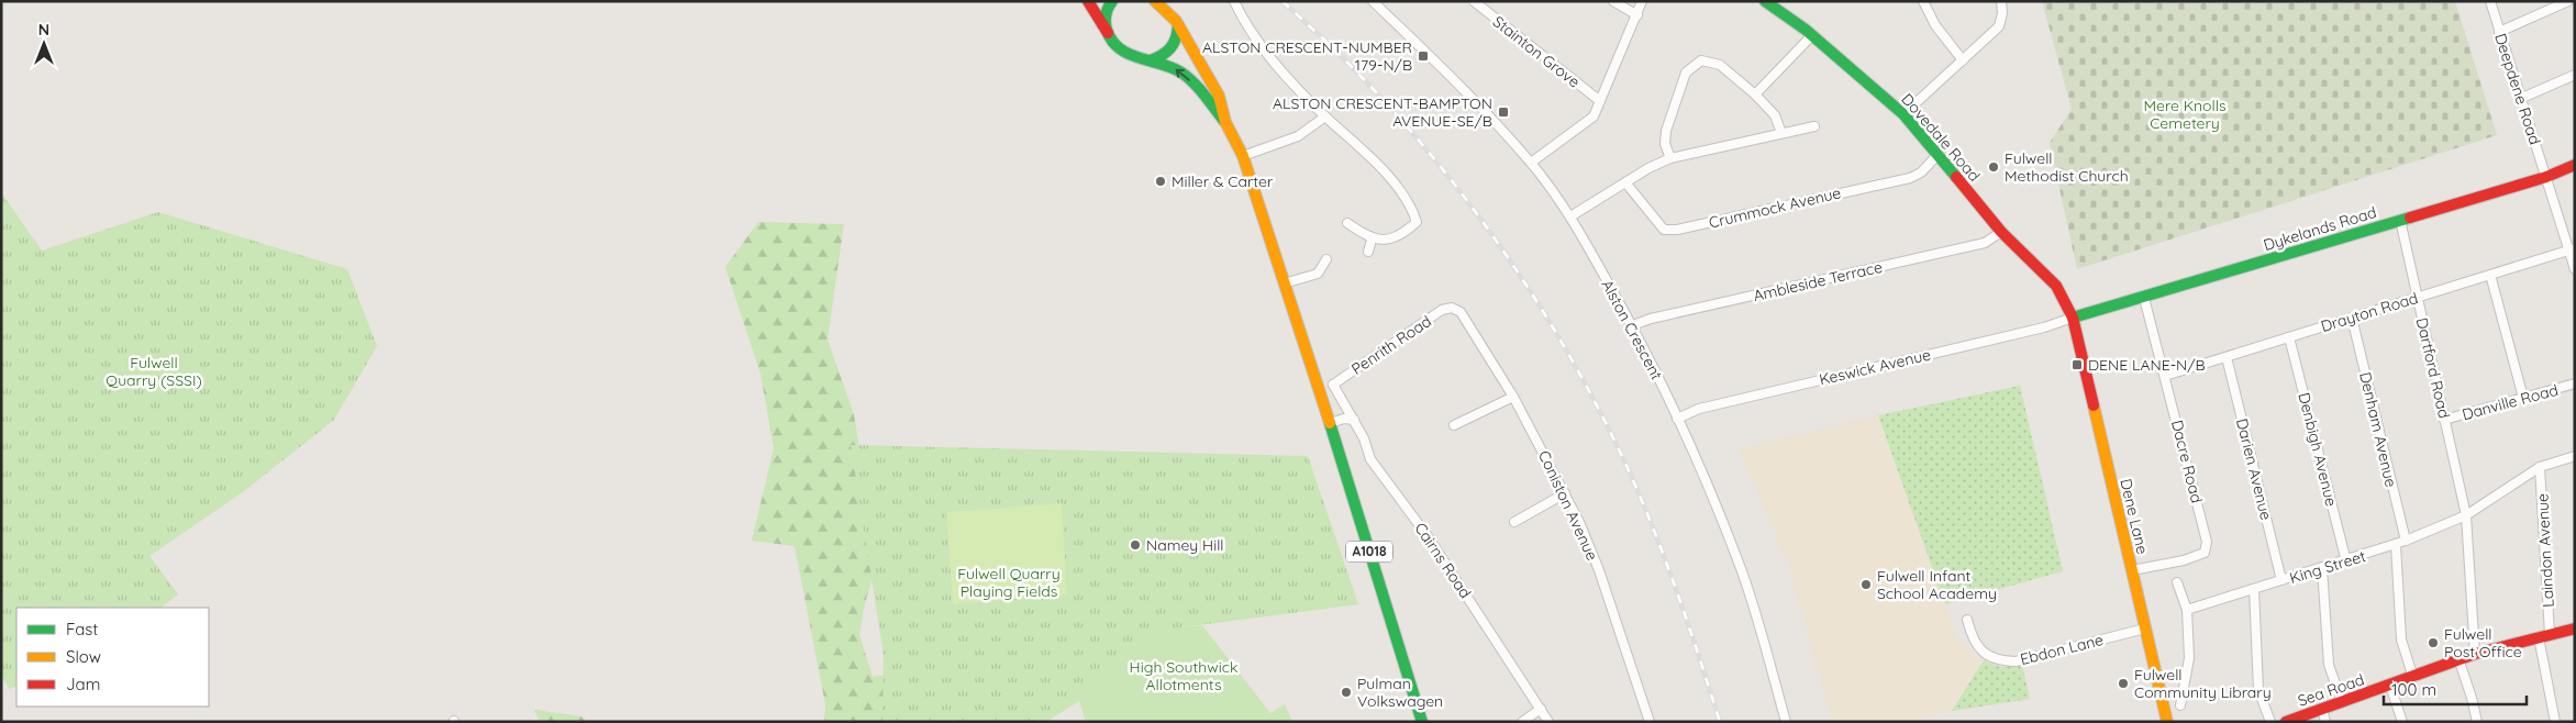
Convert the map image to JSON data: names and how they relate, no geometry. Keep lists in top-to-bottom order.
{
  "streets": {
    "main road": [
      "Dovedale Road",
      "Dykelands Road",
      "Dene Lane",
      "A1018",
      "Sea Road"
    ],
    "street": [
      "Stainton Grove",
      "Deepdene Road",
      "Crummock Avenue",
      "Ambleside Terrace",
      "Drayton Road",
      "Alston Crescent",
      "Penrith Road",
      "Keswick Avenue",
      "Dartford Road",
      "Danville Road",
      "Denham Avenue",
      "Denbigh Avenue",
      "Dacre Road",
      "Darien Avenue",
      "Coniston Avenue",
      "Laindon Avenue",
      "Cairns Road",
      "King Street",
      "Ebdon Lane"
    ]
  },
  "crossings": [
    ["Deepdene Road", "Dykelands Road"],
    ["Deepdene Road", "Drayton Road"],
    ["Dovedale Road", "Crummock Avenue"],
    ["Dovedale Road", "Ambleside Terrace"],
    ["Dovedale Road", "Dene Lane"],
    ["Dykelands Road", "Keswick Avenue"],
    ["Dykelands Road", "Dartford Road"],
    ["Dykelands Road", "Dacre Road"],
    ["Dykelands Road", "Dene Lane"],
    ["Ambleside Terrace", "Alston Crescent"],
    ["Drayton Road", "Dartford Road"],
    ["Drayton Road", "Denham Avenue"],
    ["Drayton Road", "Denbigh Avenue"],
    ["Drayton Road", "Dacre Road"],
    ["Drayton Road", "Darien Avenue"],
    ["Alston Crescent", "Keswick Avenue"],
    ["Penrith Road", "Coniston Avenue"],
    ["Penrith Road", "Cairns Road"],
    ["Keswick Avenue", "Dene Lane"],
    ["Dartford Road", "Danville Road"],
    ["Dartford Road", "King Street"],
    ["Dartford Road", "Sea Road"],
    ["Denham Avenue", "King Street"],
    ["Denbigh Avenue", "King Street"],
    ["Dacre Road", "Dene Lane"],
    ["Darien Avenue", "King Street"],
    ["Dene Lane", "Ebdon Lane"],
    ["Laindon Avenue", "King Street"],
    ["Laindon Avenue", "Sea Road"]
  ],
  "parks": [
    "Mere Knolls Cemetery",
    "Fulwell Quarry (SSSI)",
    "Fulwell Quarry Playing Fields",
    "High Southwick Allotments"
  ],
  "places": {
    "transit": ["ALSTON CRESCENT-NUMBER 179-N/B", "ALSTON CRESCENT-BAMPTON AVENUE-SE/B", "DENE LANE-N/B"],
    "other": [
      "Fulwell Methodist Church",
      "Miller & Carter",
      "Namey Hill",
      "Fulwell Infant School Academy",
      "Fulwell Post Office",
      "Fulwell Community Library",
      "Pulman Volkswagen"
    ]
  },
  "legend": ["Fast", "Slow", "Jam"],
  "scale_bar": "100 m",
  "north": "top"
}
